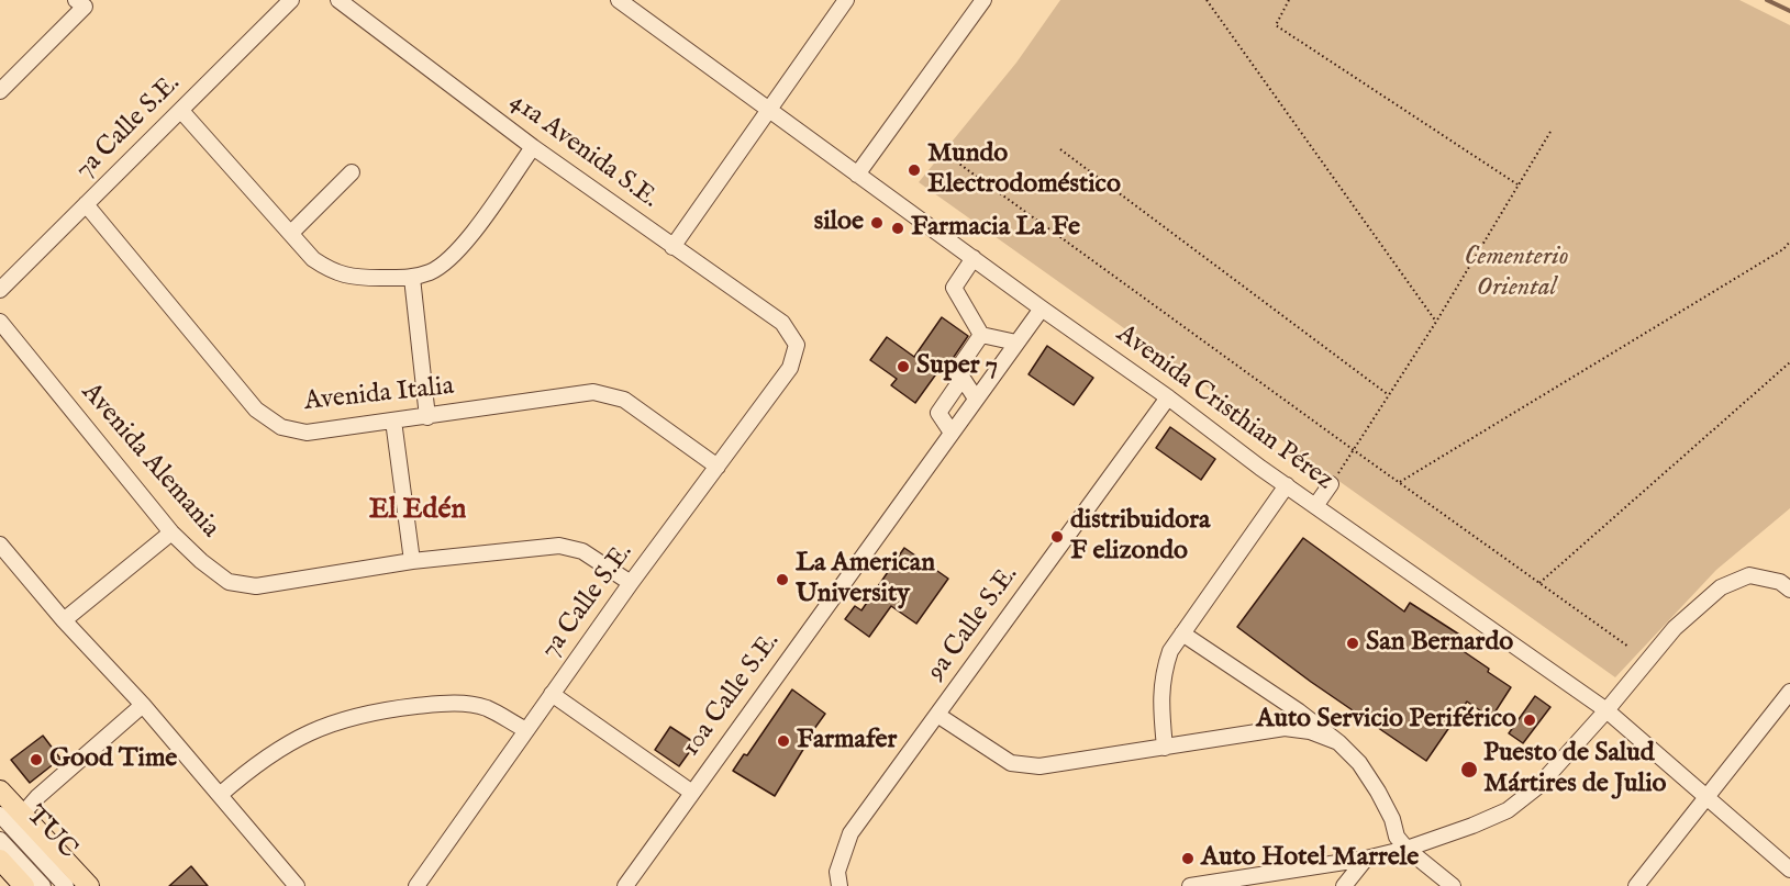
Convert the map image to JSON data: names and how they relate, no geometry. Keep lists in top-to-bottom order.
{
  "streets": {
    "street": [
      "7a Calle S.E.",
      "41a Avenida S.E.",
      "Avenida Italia",
      "Avenida Cristhian Pérez",
      "Avenida Alemania",
      "9a Calle S.E.",
      "10a Calle S.E.",
      "TUC"
    ]
  },
  "crossings": [
    ["7a Calle S.E.", "41a Avenida S.E."],
    ["7a Calle S.E.", "Avenida Italia"],
    ["7a Calle S.E.", "Avenida Alemania"],
    ["Avenida Cristhian Pérez", "9a Calle S.E."],
    ["Avenida Cristhian Pérez", "10a Calle S.E."]
  ],
  "districts": ["El Edén"],
  "parks": ["Cementerio Oriental"],
  "places": [
    "Mundo Electrodoméstico",
    "siloe",
    "Farmacia La Fe",
    "Super 7",
    "distribuidora F elizondo",
    "La American University",
    "San Bernardo",
    "Auto Servicio Periférico",
    "Farmafer",
    "Good Time",
    "Puesto de Salud Mártires de Julio",
    "Auto Hotel Marrele"
  ]
}
